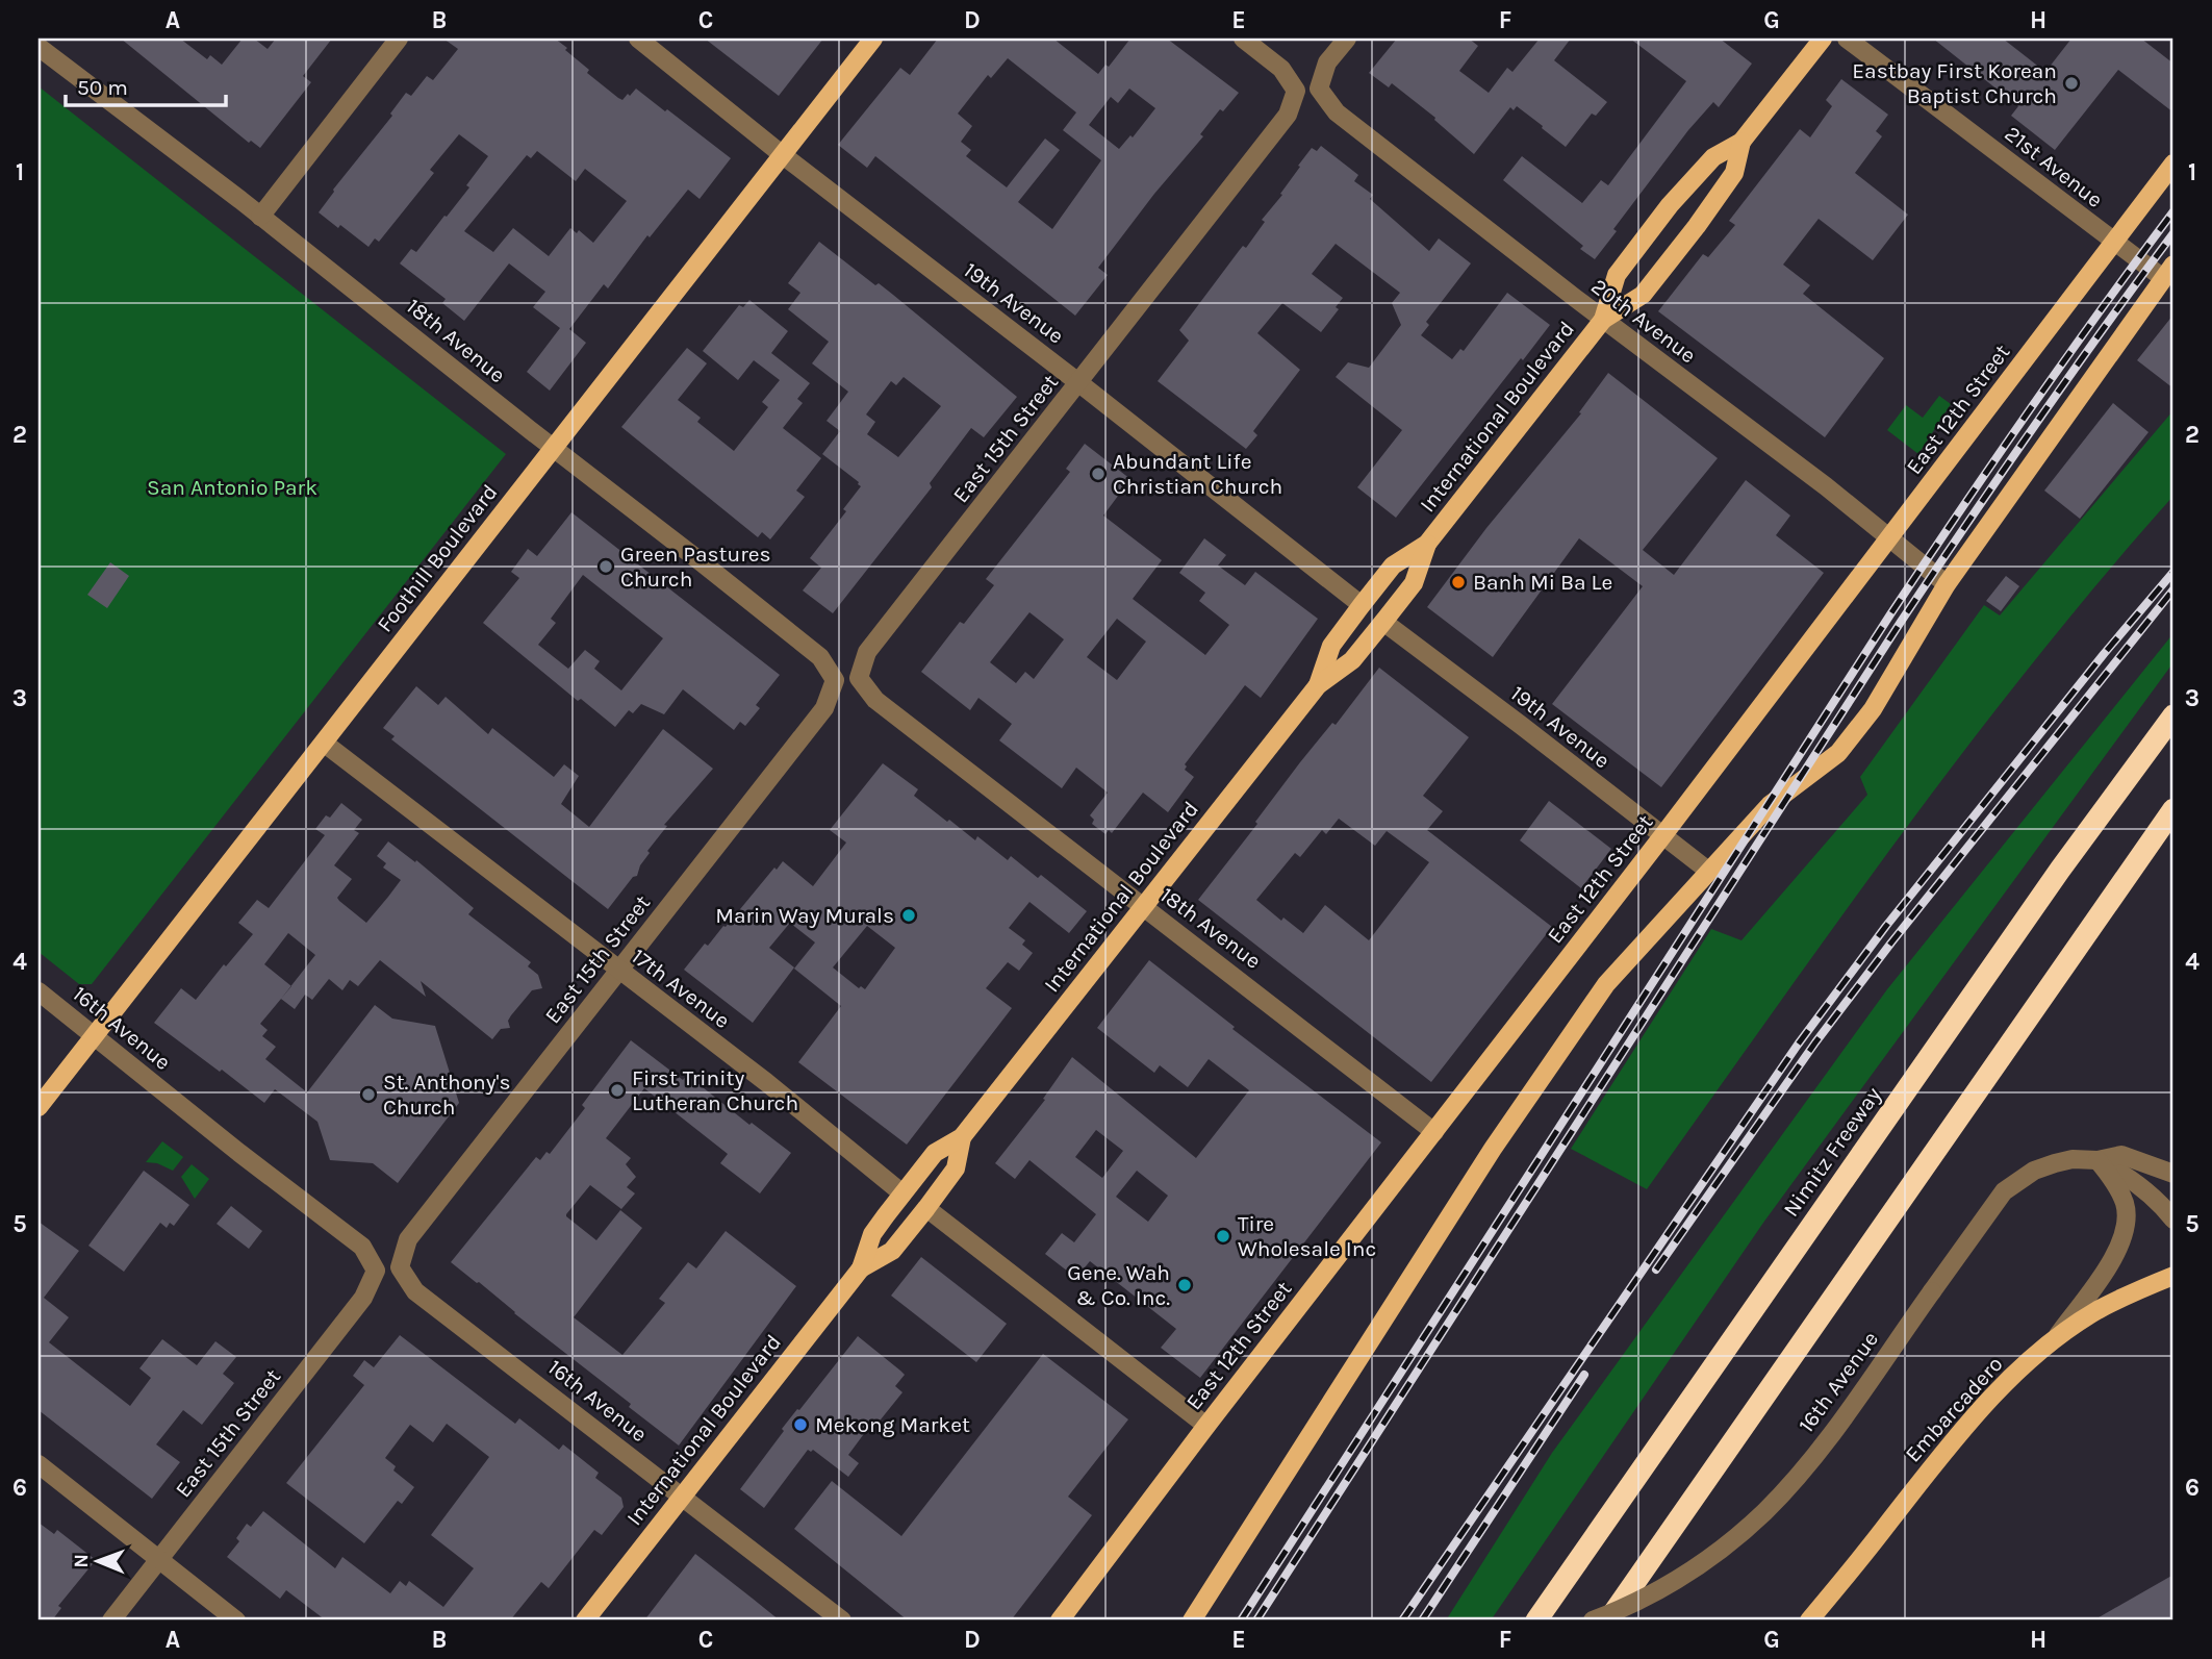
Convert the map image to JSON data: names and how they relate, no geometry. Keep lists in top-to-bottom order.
{
  "streets": {
    "highway": ["Nimitz Freeway"],
    "main road": [
      "East 12th Street",
      "International Boulevard",
      "Foothill Boulevard",
      "Embarcadero"
    ],
    "street": [
      "21st Avenue",
      "19th Avenue",
      "20th Avenue",
      "18th Avenue",
      "East 15th Street",
      "17th Avenue",
      "16th Avenue"
    ]
  },
  "crossings": [
    ["21st Avenue", "East 12th Street"],
    ["19th Avenue", "East 12th Street"],
    ["19th Avenue", "International Boulevard"],
    ["19th Avenue", "East 15th Street"],
    ["19th Avenue", "Foothill Boulevard"],
    ["20th Avenue", "East 12th Street"],
    ["20th Avenue", "International Boulevard"],
    ["18th Avenue", "East 12th Street"],
    ["18th Avenue", "International Boulevard"],
    ["18th Avenue", "East 15th Street"],
    ["18th Avenue", "Foothill Boulevard"],
    ["International Boulevard", "17th Avenue"],
    ["International Boulevard", "16th Avenue"],
    ["East 15th Street", "17th Avenue"],
    ["East 15th Street", "16th Avenue"],
    ["Foothill Boulevard", "17th Avenue"],
    ["Foothill Boulevard", "16th Avenue"]
  ],
  "parks": ["San Antonio Park"],
  "places": [
    "Eastbay First Korean Baptist Church",
    "Abundant Life Christian Church",
    "Green Pastures Church",
    "Banh Mi Ba Le",
    "Marin Way Murals",
    "First Trinity Lutheran Church",
    "St. Anthony's Church",
    "Tire Wholesale Inc",
    "Gene. Wah & Co. Inc.",
    "Mekong Market"
  ],
  "scale_bar": "50 m",
  "north": "left",
  "grid": {
    "columns": [
      "A",
      "B",
      "C",
      "D",
      "E",
      "F",
      "G",
      "H"
    ],
    "rows": [
      "1",
      "2",
      "3",
      "4",
      "5",
      "6"
    ]
  }
}
